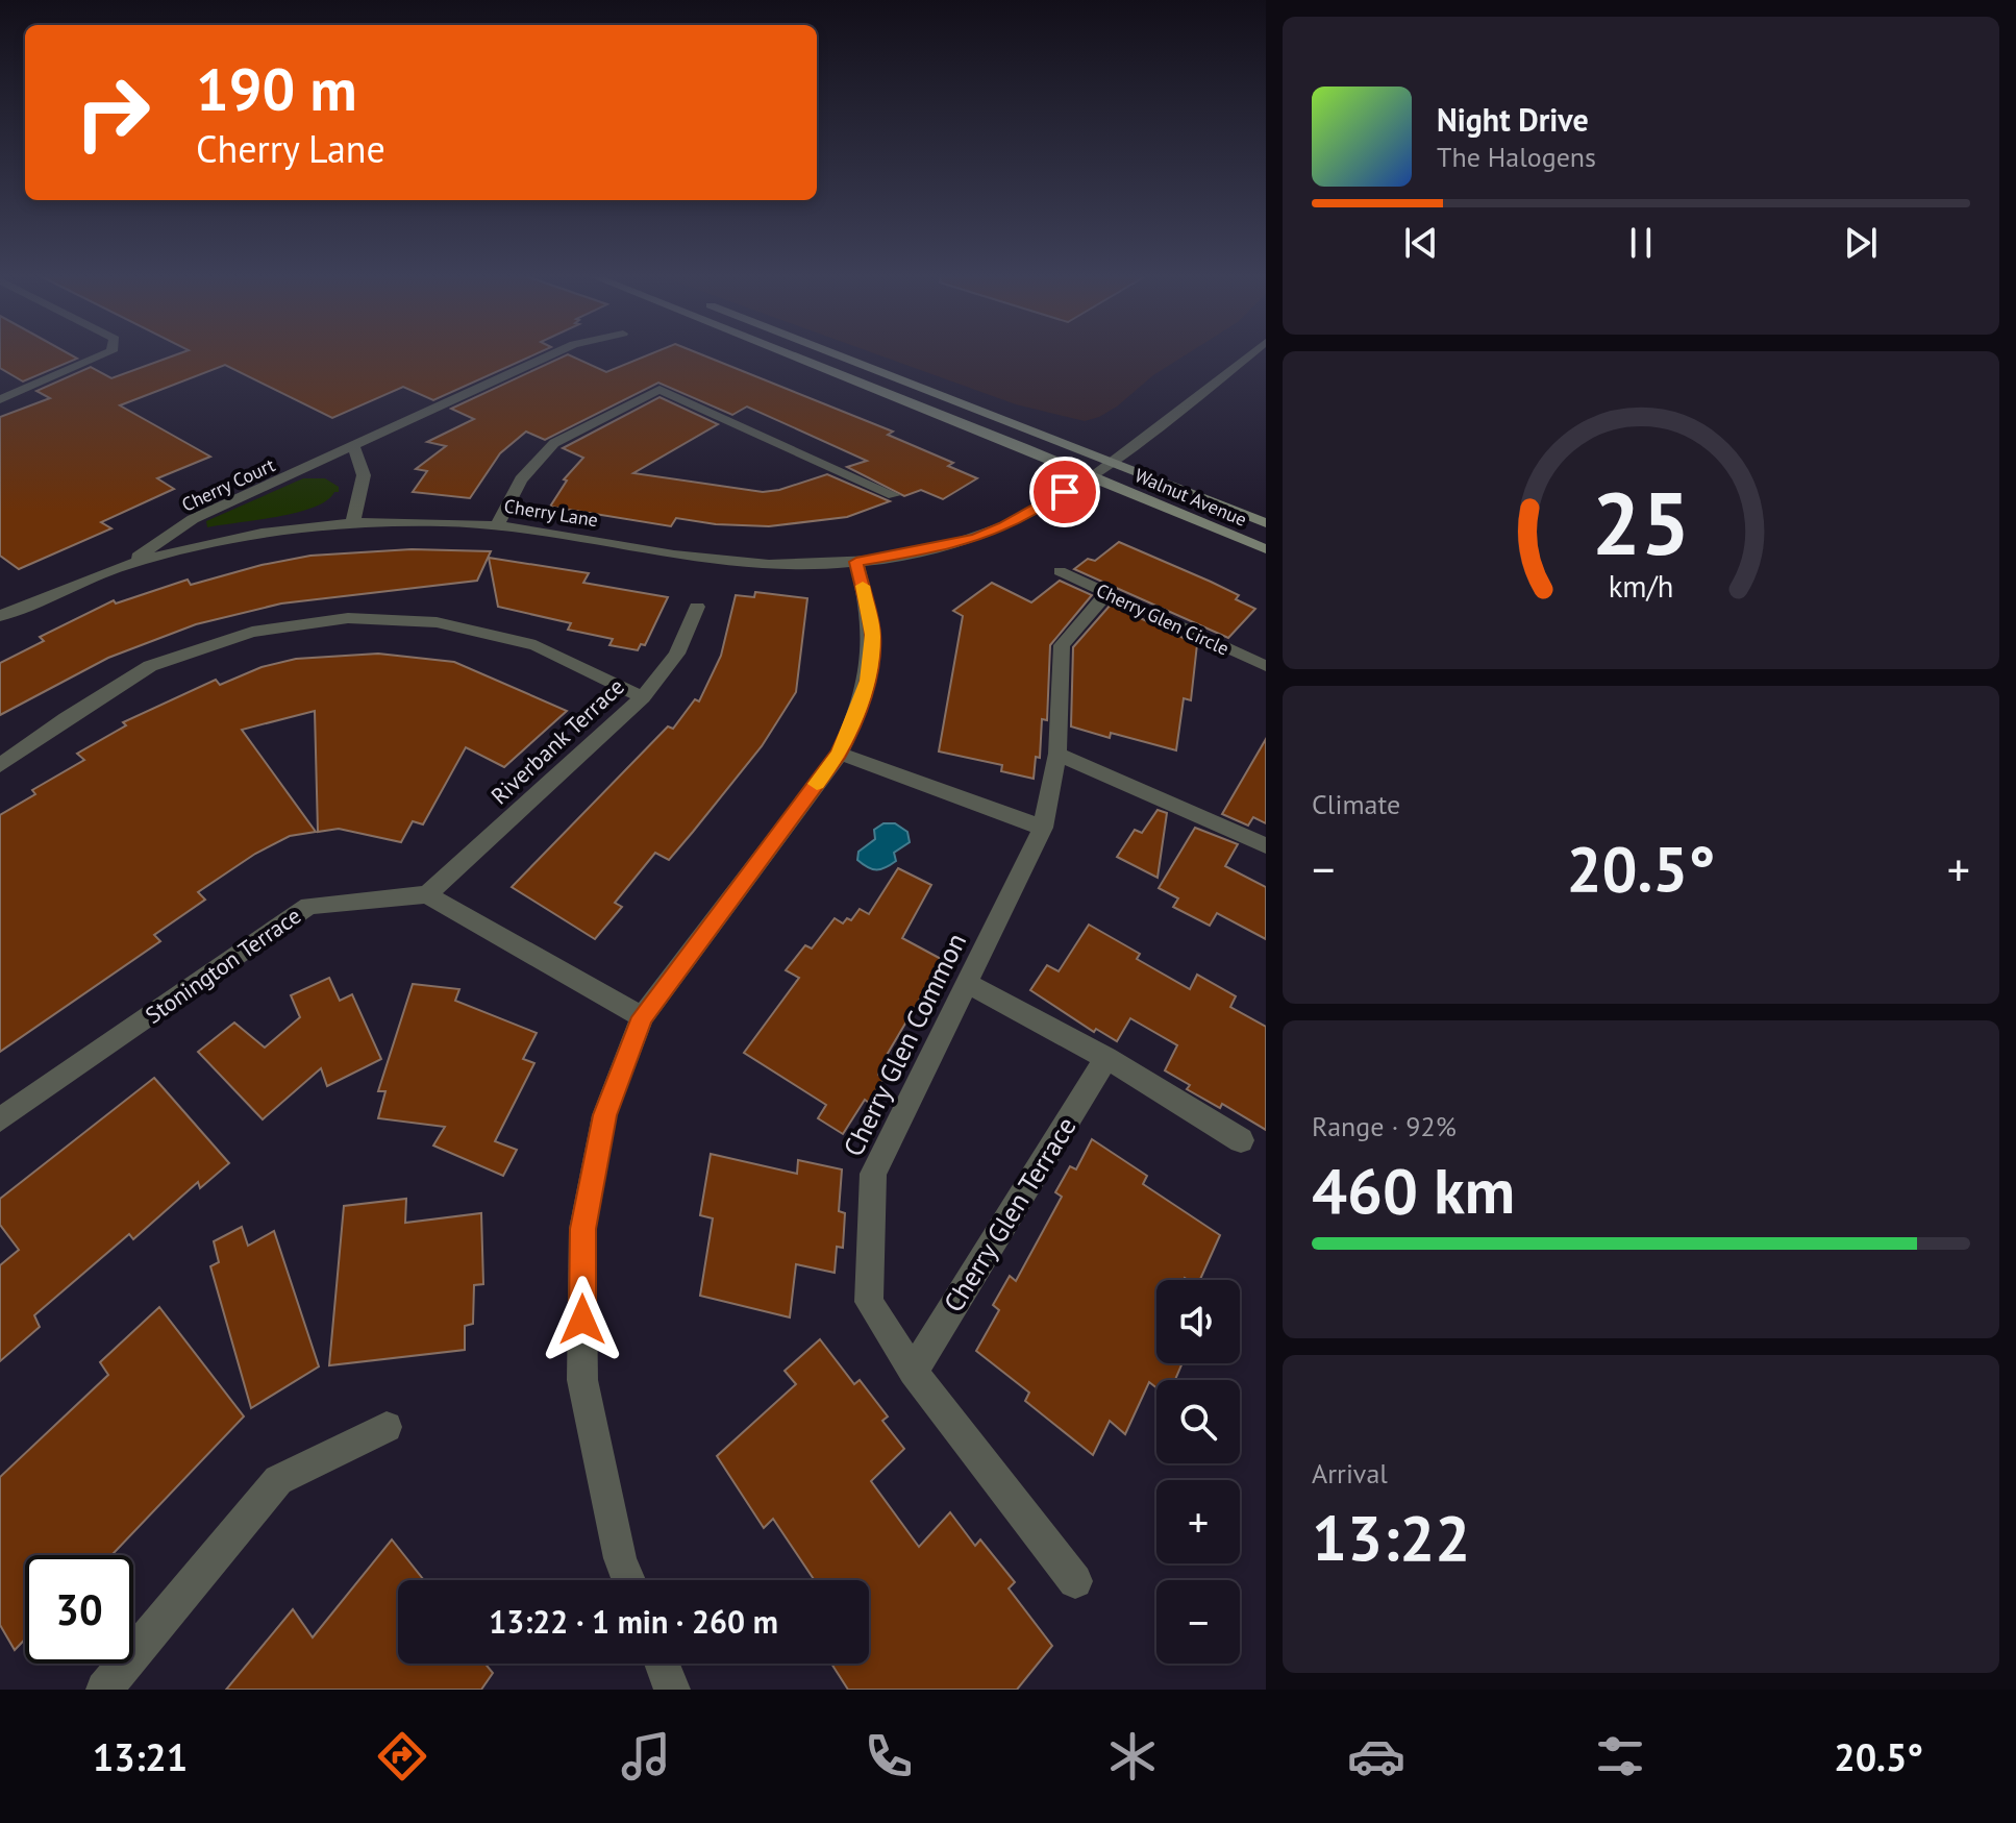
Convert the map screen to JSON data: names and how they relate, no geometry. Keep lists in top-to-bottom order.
{
  "streets": {
    "main road": ["Walnut Avenue"],
    "street": [
      "Cherry Court",
      "Cherry Lane",
      "Cherry Glen Circle",
      "Riverbank Terrace",
      "Stonington Terrace",
      "Cherry Glen Common",
      "Cherry Glen Terrace"
    ]
  },
  "crossings": [
    ["Cherry Court", "Cherry Lane"],
    ["Walnut Avenue", "Cherry Lane"],
    ["Cherry Glen Circle", "Cherry Glen Common"],
    ["Riverbank Terrace", "Stonington Terrace"],
    ["Cherry Glen Common", "Cherry Glen Terrace"]
  ],
  "page": {
    "turn": ["190 m", "Cherry Lane"],
    "song": ["Night Drive", "The Halogens"],
    "tile": [
      "Climate",
      ["Range · 92%", "460 km"],
      ["Arrival", "13:22"]
    ],
    "heat": ["−", "20.5°", "+"],
    "map_buttons": ["+", "−"],
    "limit": "30",
    "trip": "13:22 · 1 min · 260 m",
    "tabs": ["13:21", "20.5°"],
    "gauge": ["25", "km/h"]
  }
}
